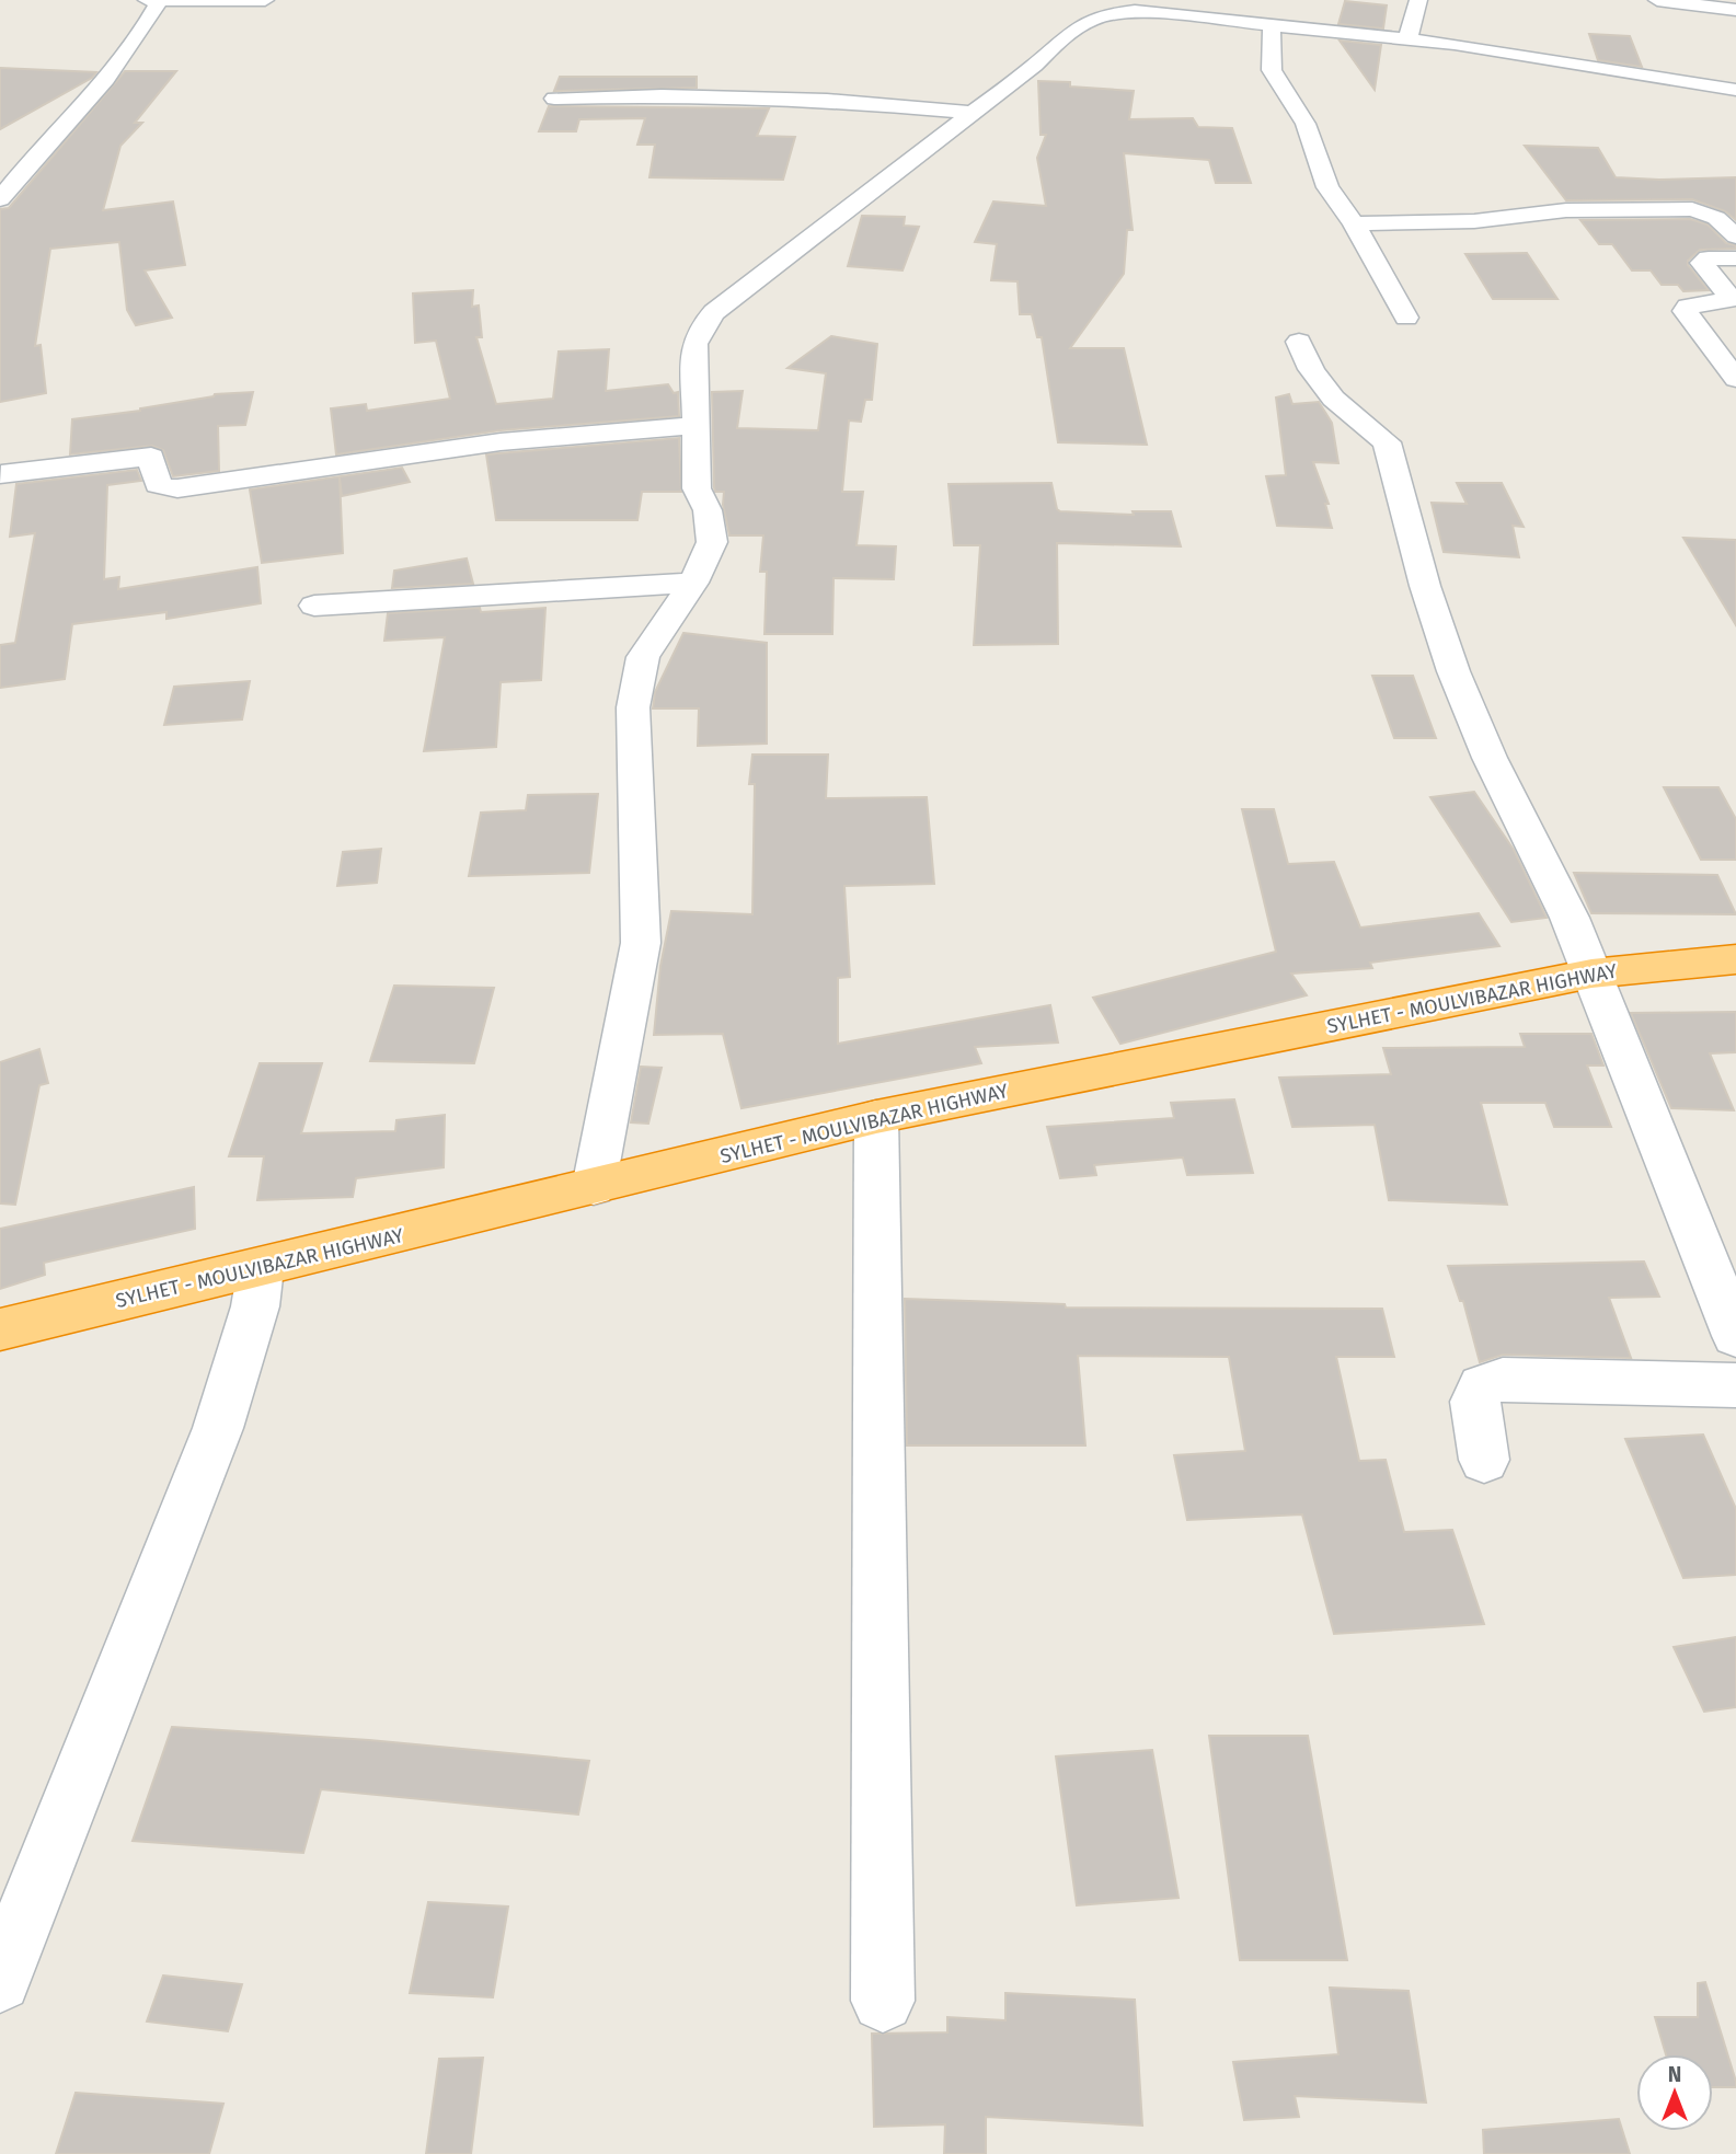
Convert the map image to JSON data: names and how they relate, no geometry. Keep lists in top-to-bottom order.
{
  "streets": {
    "highway": ["SYLHET - MOULVIBAZAR HIGHWAY"]
  },
  "north": "top"
}
